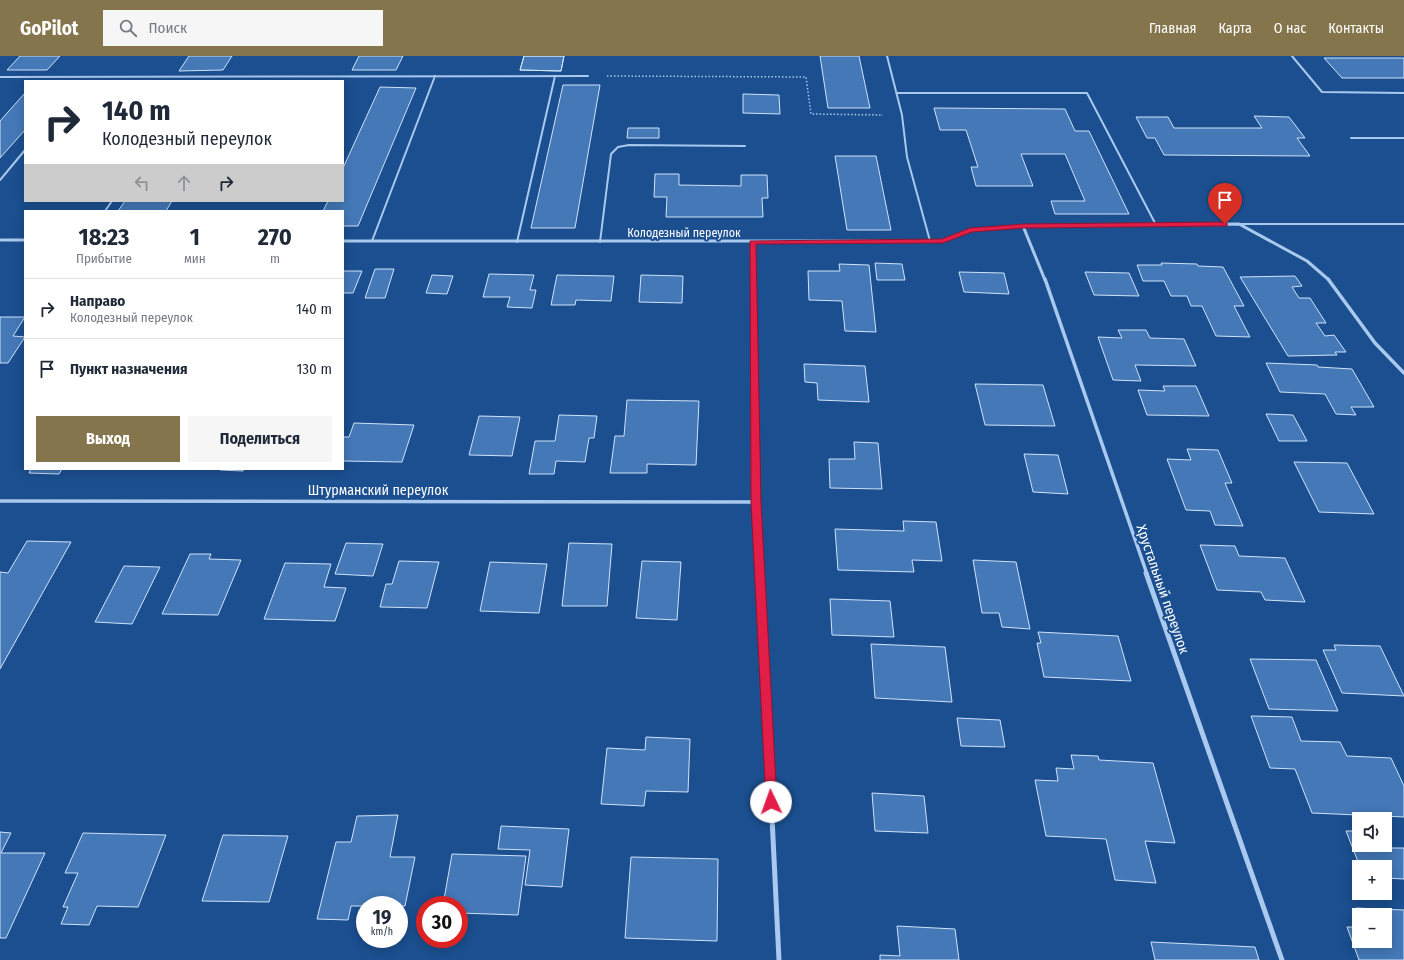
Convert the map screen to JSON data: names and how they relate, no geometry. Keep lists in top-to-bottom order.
{
  "streets": {
    "street": ["Колодезный переулок", "Штурманский переулок", "Хрустальный переулок"]
  },
  "crossings": [
    ["Колодезный переулок", "Хрустальный переулок"]
  ],
  "page": {
    "header": "GoPilot",
    "search": "Поиск",
    "nav": [
      "Главная",
      "Карта",
      "О нас",
      "Контакты"
    ],
    "turn": ["140 m", "Колодезный переулок"],
    "eta": [
      "18:23",
      "Прибытие",
      "1",
      "мин",
      "270",
      "m"
    ],
    "list": [
      {
        "name": "Направо",
        "note": "Колодезный переулок",
        "value": "140 m"
      },
      {
        "name": "Пункт назначения",
        "value": "130 m"
      }
    ],
    "buttons": ["Выход", "Поделиться"],
    "map_buttons": ["+", "−"],
    "speed": "19 km/h",
    "limit": "30"
  }
}
